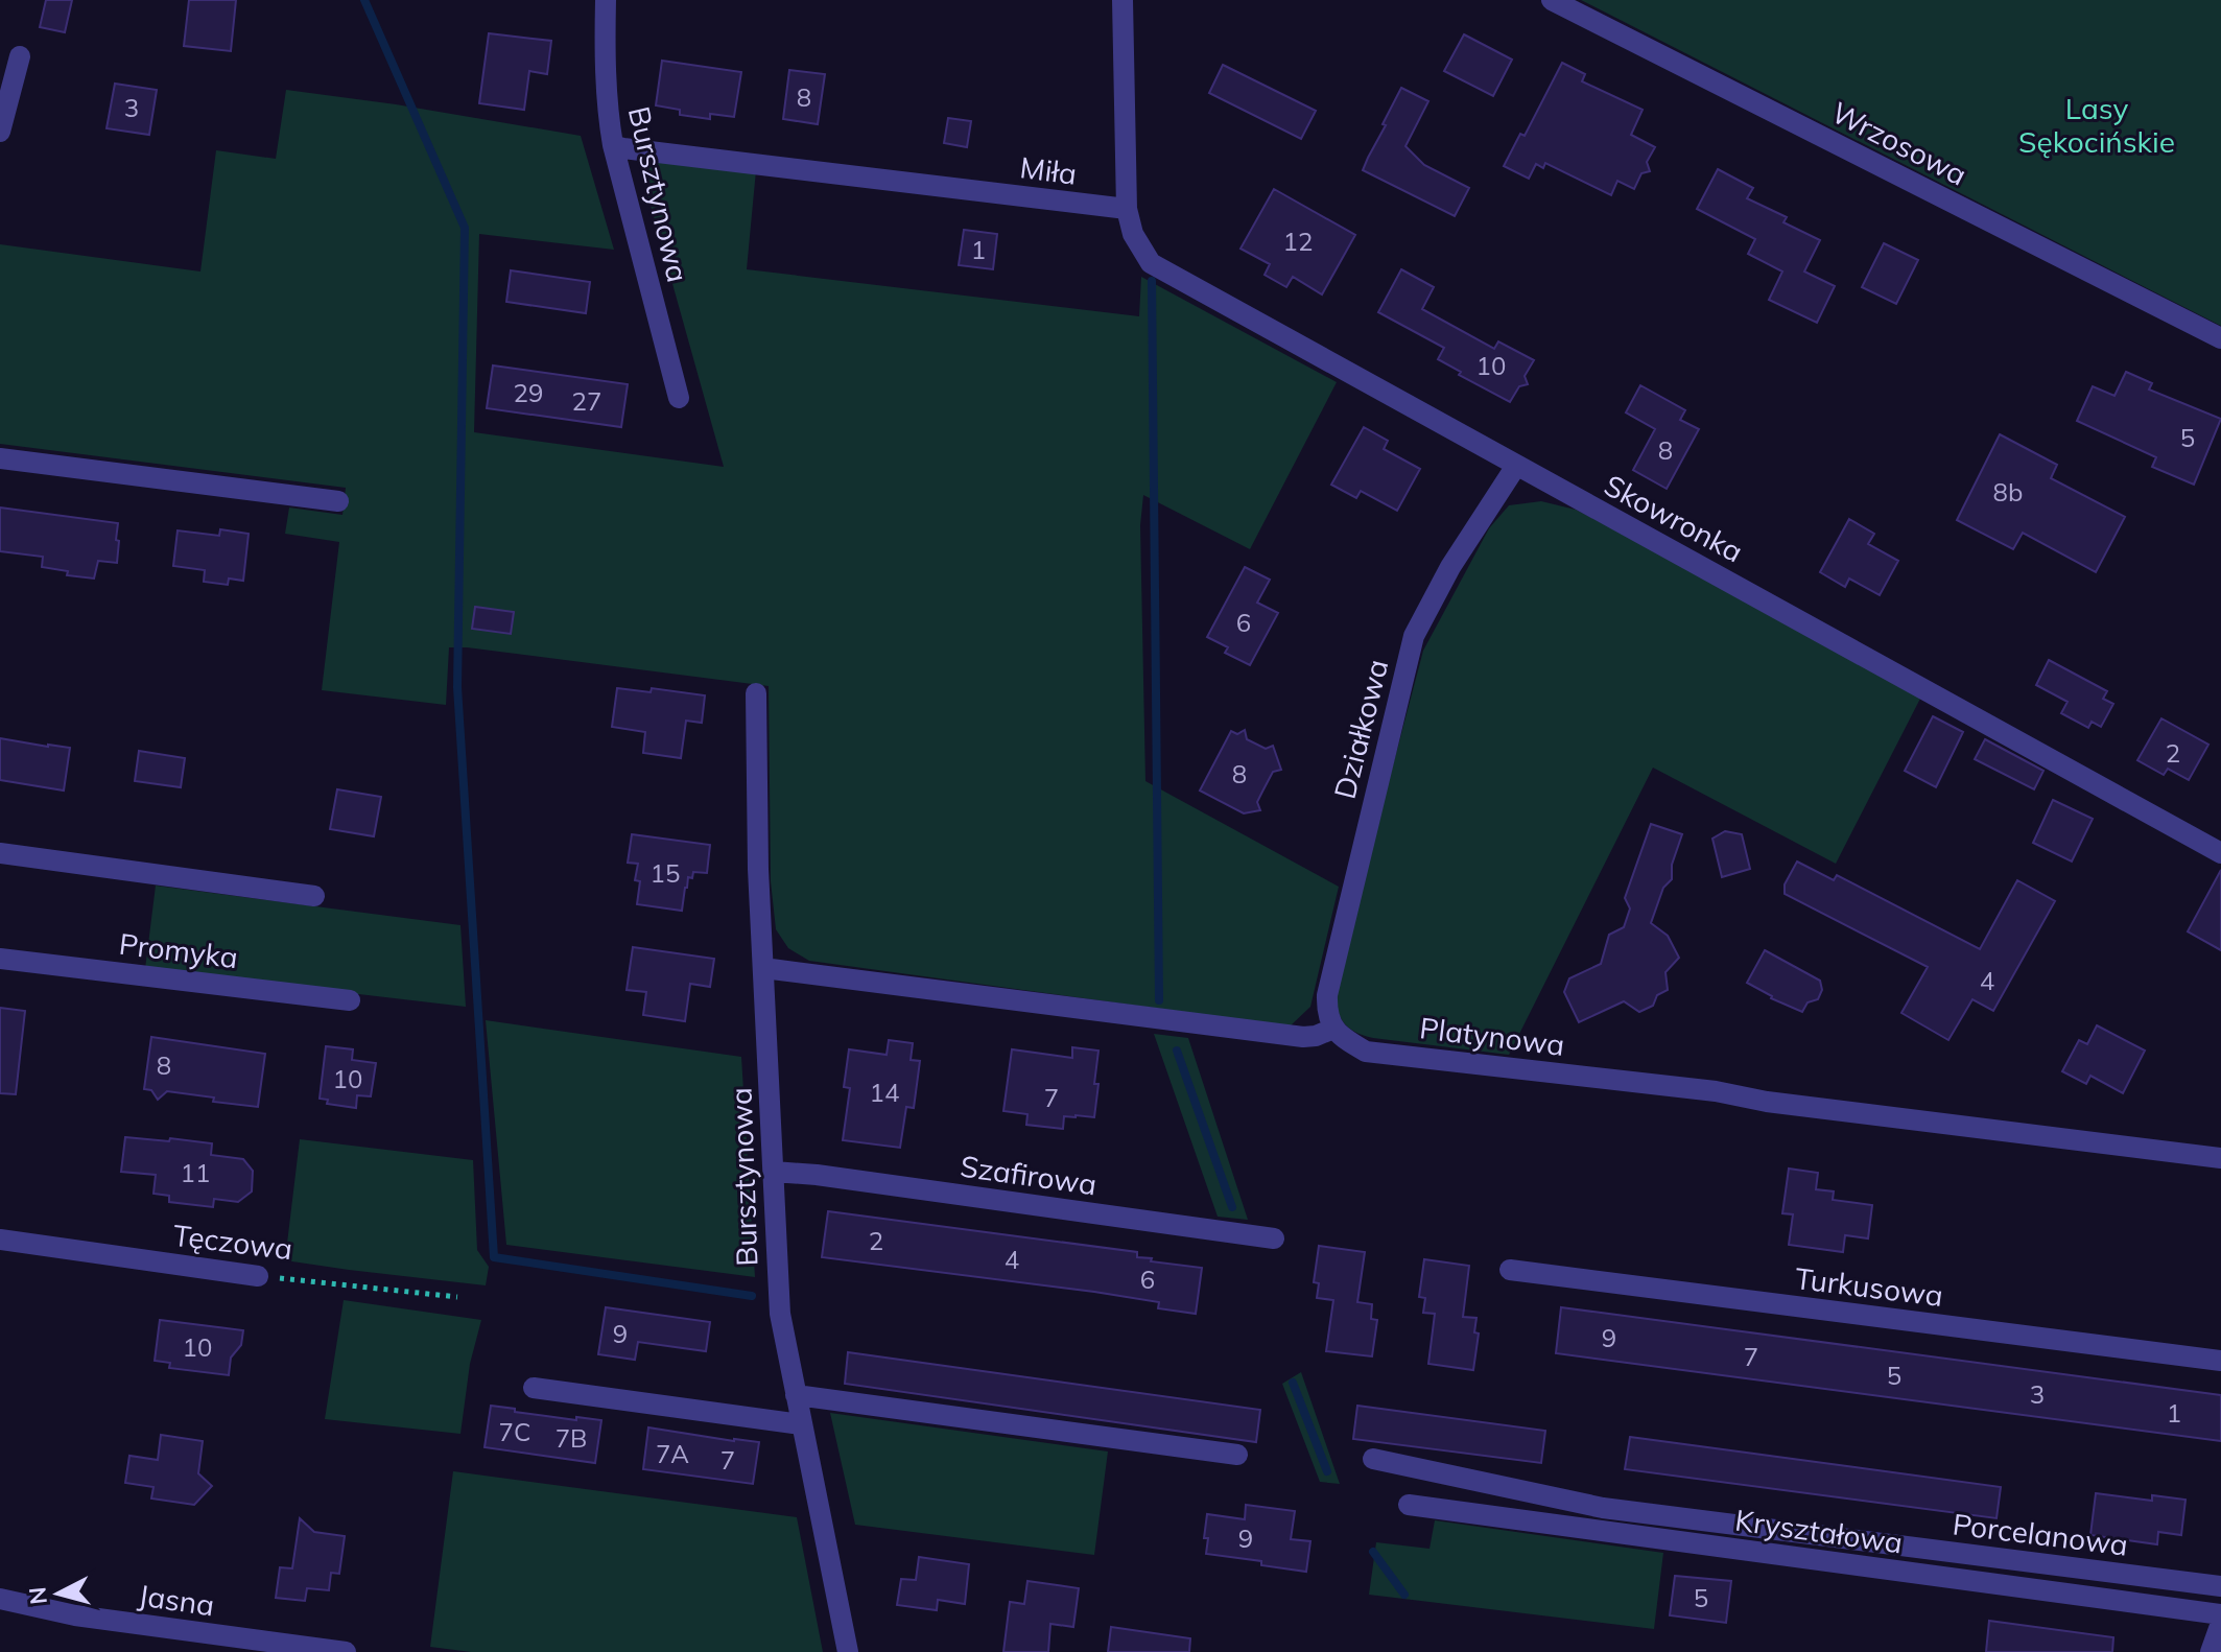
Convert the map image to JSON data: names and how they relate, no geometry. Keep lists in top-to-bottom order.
{
  "streets": {
    "street": [
      "Wrzosowa",
      "Miła",
      "Bursztynowa",
      "Skowronka",
      "Działkowa",
      "Promyka",
      "Platynowa",
      "Szafirowa",
      "Tęczowa",
      "Turkusowa",
      "Kryształowa",
      "Porcelanowa",
      "Jasna"
    ]
  },
  "crossings": [
    ["Miła", "Bursztynowa"],
    ["Miła", "Skowronka"],
    ["Bursztynowa", "Szafirowa"],
    ["Skowronka", "Działkowa"],
    ["Działkowa", "Platynowa"]
  ],
  "parks": ["Lasy Sękocińskie"],
  "house_numbers": [
    "8",
    "3",
    "12",
    "1",
    "10",
    "29",
    "27",
    "5",
    "8",
    "8b",
    "6",
    "2",
    "8",
    "15",
    "4",
    "8",
    "10",
    "14",
    "7",
    "11",
    "2",
    "4",
    "6",
    "9",
    "9",
    "10",
    "7",
    "5",
    "3",
    "1",
    "7C",
    "7B",
    "7A",
    "7",
    "9",
    "5"
  ],
  "north": "left"
}
